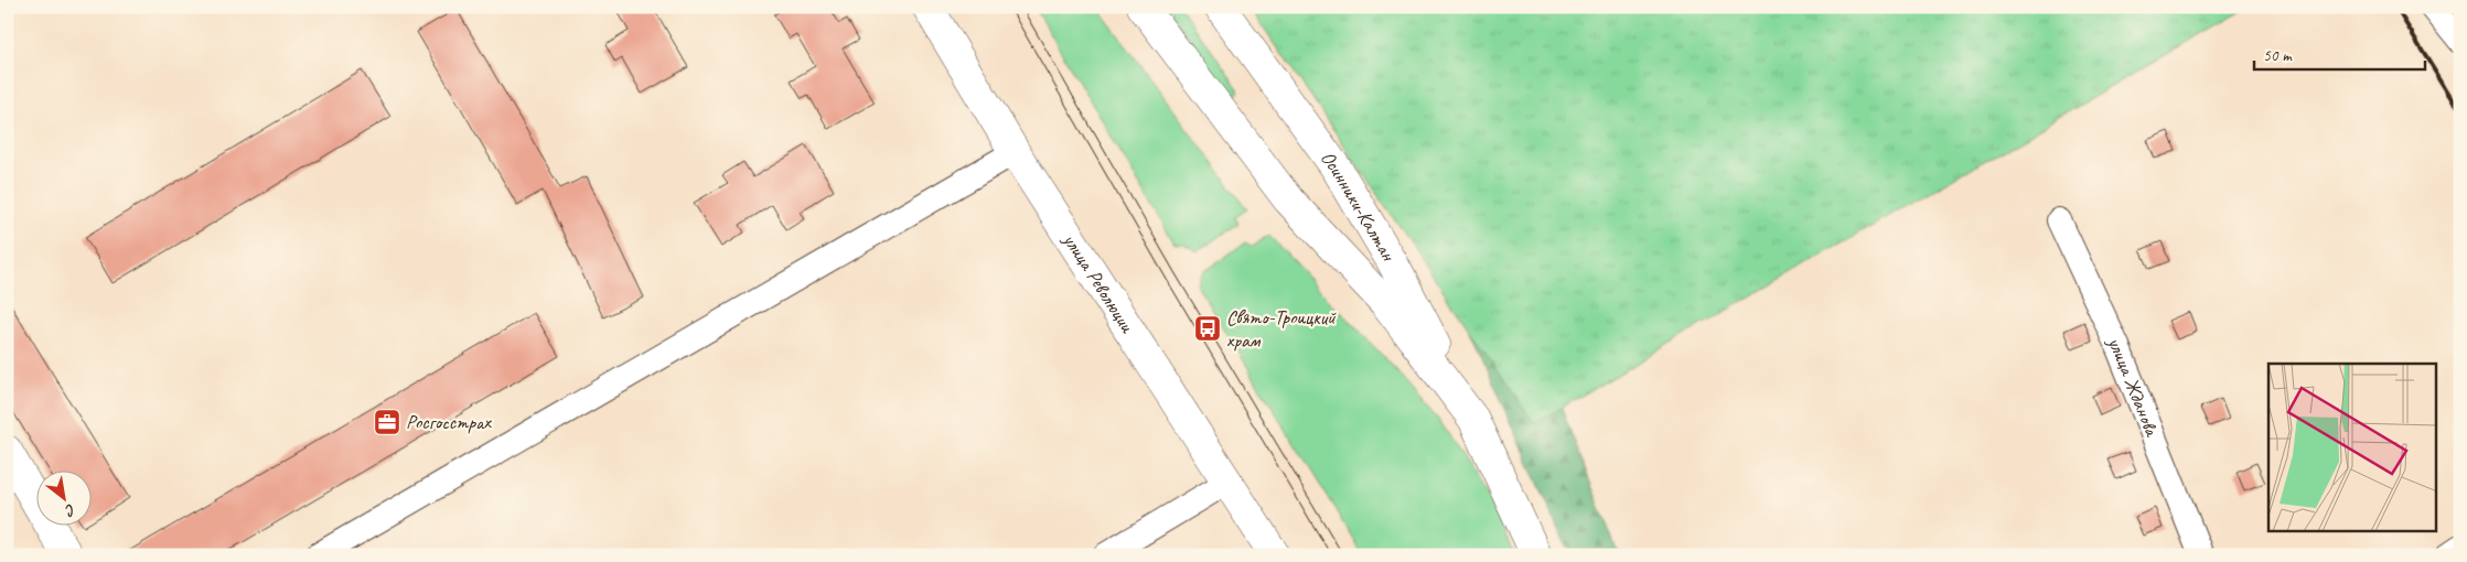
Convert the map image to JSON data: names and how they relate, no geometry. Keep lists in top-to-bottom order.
{
  "streets": {
    "street": ["Осинники-Калтан", "улица Революции", "улица Жданова"]
  },
  "places": {
    "bus stop": ["Свято-Троицкий храм"],
    "office": ["Росгосстрах"]
  },
  "scale_bar": "50 m",
  "north": "bottom right"
}
